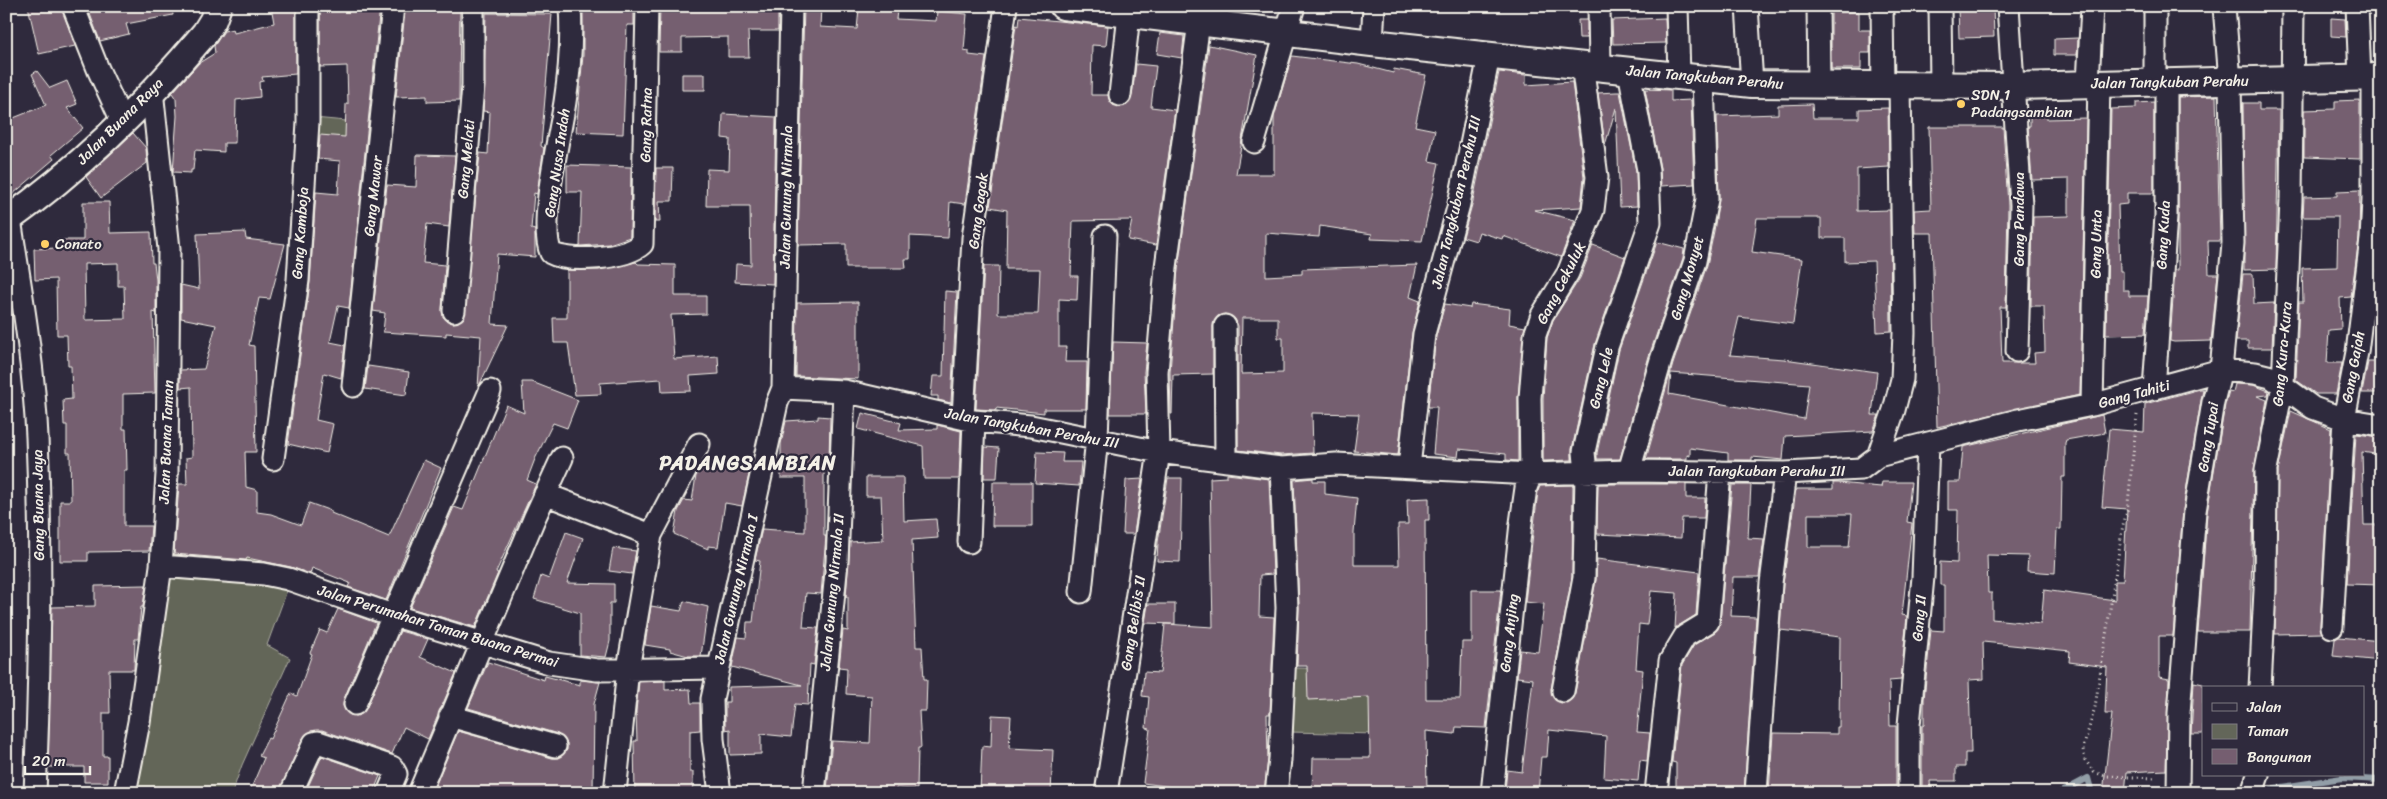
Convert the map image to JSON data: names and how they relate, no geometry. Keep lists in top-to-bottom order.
{
  "streets": {
    "street": [
      "Jalan Tangkuban Perahu",
      "Jalan Buana Raya",
      "Gang Ratna",
      "Gang Melati",
      "Gang Nusa Indah",
      "Gang Mawar",
      "Jalan Gunung Nirmala",
      "Jalan Tangkuban Perahu III",
      "Gang Gagak",
      "Gang Pandawa",
      "Gang Kamboja",
      "Gang Kuda",
      "Gang Unta",
      "Gang Monyet",
      "Gang Cekuluk",
      "Gang Kura-Kura",
      "Gang Gajah",
      "Gang Lele",
      "Gang Tahiti",
      "Gang Tupai",
      "Jalan Buana Taman",
      "Gang Buana Jaya",
      "Jalan Gunung Nirmala I",
      "Jalan Gunung Nirmala II",
      "Gang II",
      "Gang Belibis II",
      "Jalan Perumahan Taman Buana Permai",
      "Gang Anjing"
    ]
  },
  "crossings": [
    ["Jalan Tangkuban Perahu", "Jalan Tangkuban Perahu III"],
    ["Jalan Tangkuban Perahu", "Gang Pandawa"],
    ["Jalan Tangkuban Perahu", "Gang Kuda"],
    ["Jalan Tangkuban Perahu", "Gang Unta"],
    ["Jalan Tangkuban Perahu", "Gang Monyet"],
    ["Jalan Tangkuban Perahu", "Gang Cekuluk"],
    ["Jalan Tangkuban Perahu", "Gang Kura-Kura"],
    ["Jalan Tangkuban Perahu", "Gang Gajah"],
    ["Jalan Tangkuban Perahu", "Gang Lele"],
    ["Jalan Tangkuban Perahu", "Gang Tupai"],
    ["Jalan Tangkuban Perahu", "Gang Belibis II"],
    ["Jalan Buana Raya", "Jalan Buana Taman"],
    ["Jalan Buana Raya", "Gang Buana Jaya"],
    ["Gang Ratna", "Gang Nusa Indah"],
    ["Jalan Gunung Nirmala", "Jalan Tangkuban Perahu III"],
    ["Jalan Gunung Nirmala", "Jalan Gunung Nirmala I"],
    ["Jalan Tangkuban Perahu III", "Gang Gagak"],
    ["Jalan Tangkuban Perahu III", "Gang Monyet"],
    ["Jalan Tangkuban Perahu III", "Gang Cekuluk"],
    ["Jalan Tangkuban Perahu III", "Gang Lele"],
    ["Jalan Tangkuban Perahu III", "Gang Tahiti"],
    ["Jalan Tangkuban Perahu III", "Jalan Gunung Nirmala I"],
    ["Jalan Tangkuban Perahu III", "Jalan Gunung Nirmala II"],
    ["Jalan Tangkuban Perahu III", "Gang Belibis II"],
    ["Jalan Tangkuban Perahu III", "Gang Anjing"],
    ["Gang Kuda", "Gang Tahiti"],
    ["Gang Unta", "Gang Tahiti"],
    ["Gang Cekuluk", "Gang Anjing"],
    ["Gang Kura-Kura", "Gang Tahiti"],
    ["Gang Gajah", "Gang Tahiti"],
    ["Gang Tahiti", "Gang Tupai"],
    ["Gang Tahiti", "Gang II"],
    ["Jalan Buana Taman", "Jalan Perumahan Taman Buana Permai"],
    ["Jalan Gunung Nirmala I", "Jalan Perumahan Taman Buana Permai"]
  ],
  "districts": ["PADANGSAMBIAN"],
  "places": ["SDN 1 Padangsambian", "Conato"],
  "legend": ["Jalan", "Taman", "Bangunan"],
  "scale_bar": "20 m"
}
